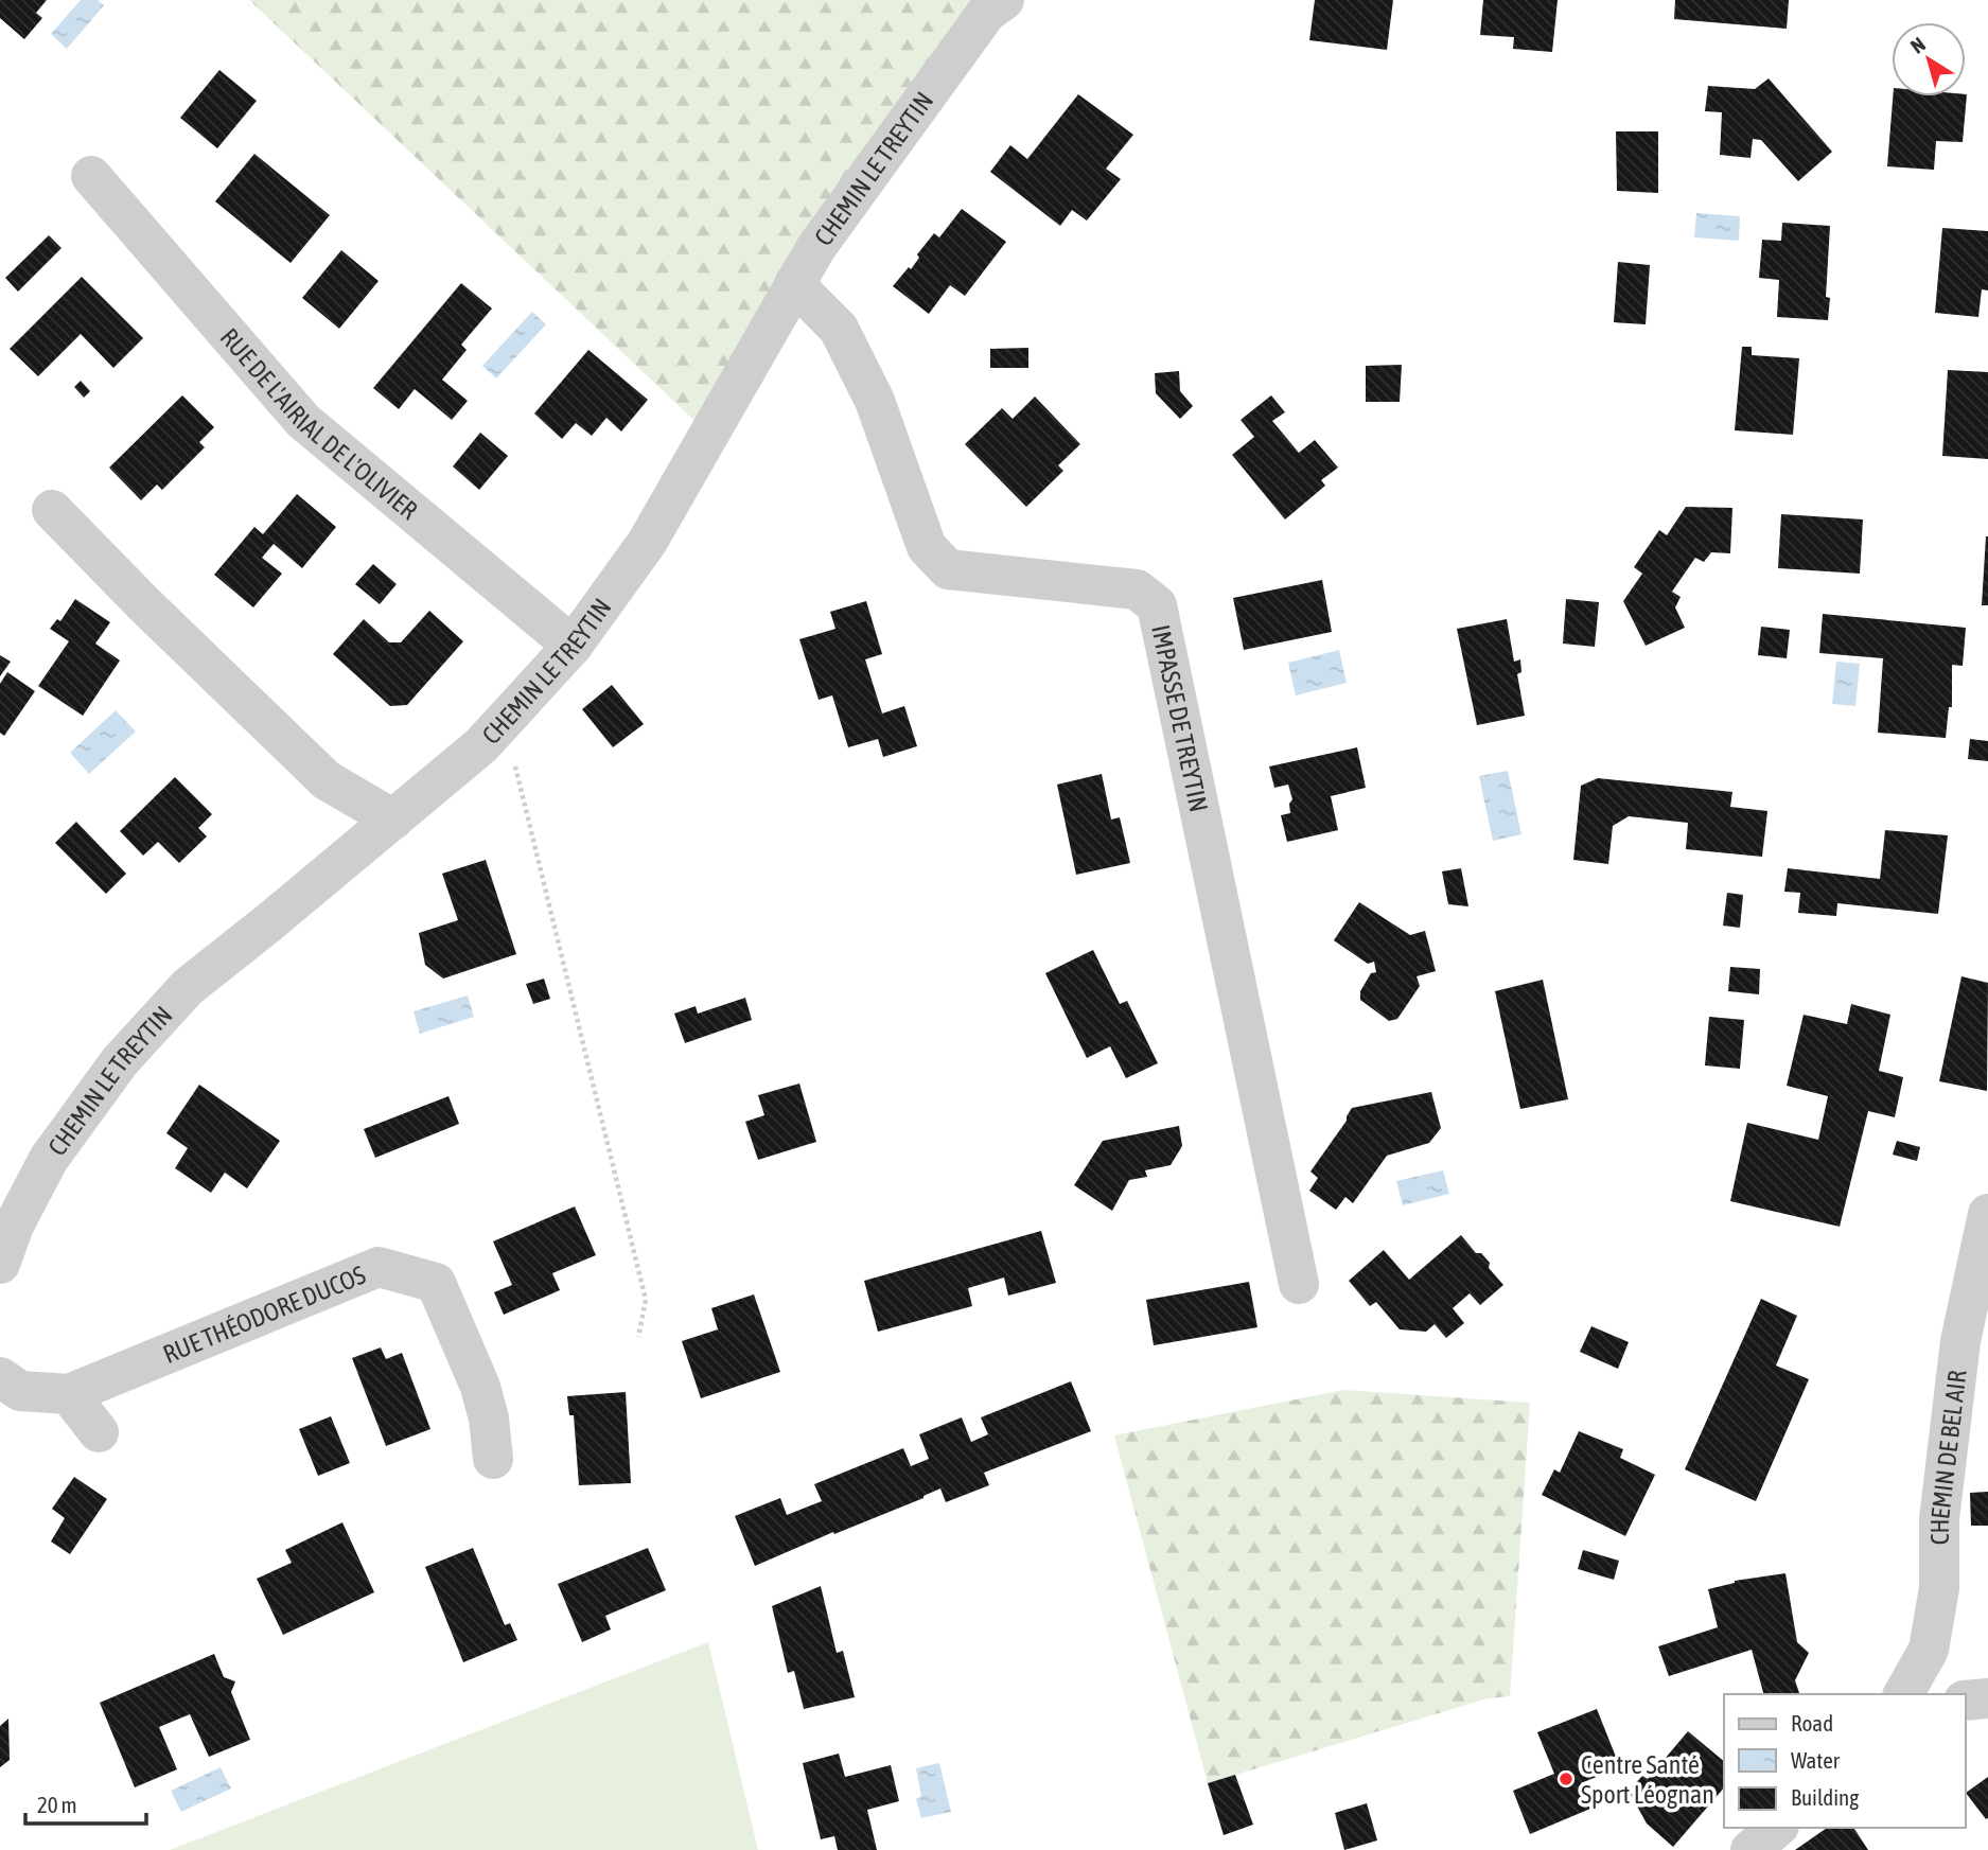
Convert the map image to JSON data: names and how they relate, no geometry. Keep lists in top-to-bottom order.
{
  "streets": {
    "street": [
      "CHEMIN LE TREYTIN",
      "RUE DE L'AIRIAL DE L'OLIVIER",
      "IMPASSE DE TREYTIN",
      "RUE THÉODORE DUCOS",
      "CHEMIN DE BEL AIR"
    ]
  },
  "crossings": [
    ["CHEMIN LE TREYTIN", "RUE DE L'AIRIAL DE L'OLIVIER"],
    ["CHEMIN LE TREYTIN", "IMPASSE DE TREYTIN"]
  ],
  "places": ["Centre Santé Sport Léognan"],
  "legend": ["Road", "Water", "Building"],
  "scale_bar": "20 m",
  "north": "top left"
}
